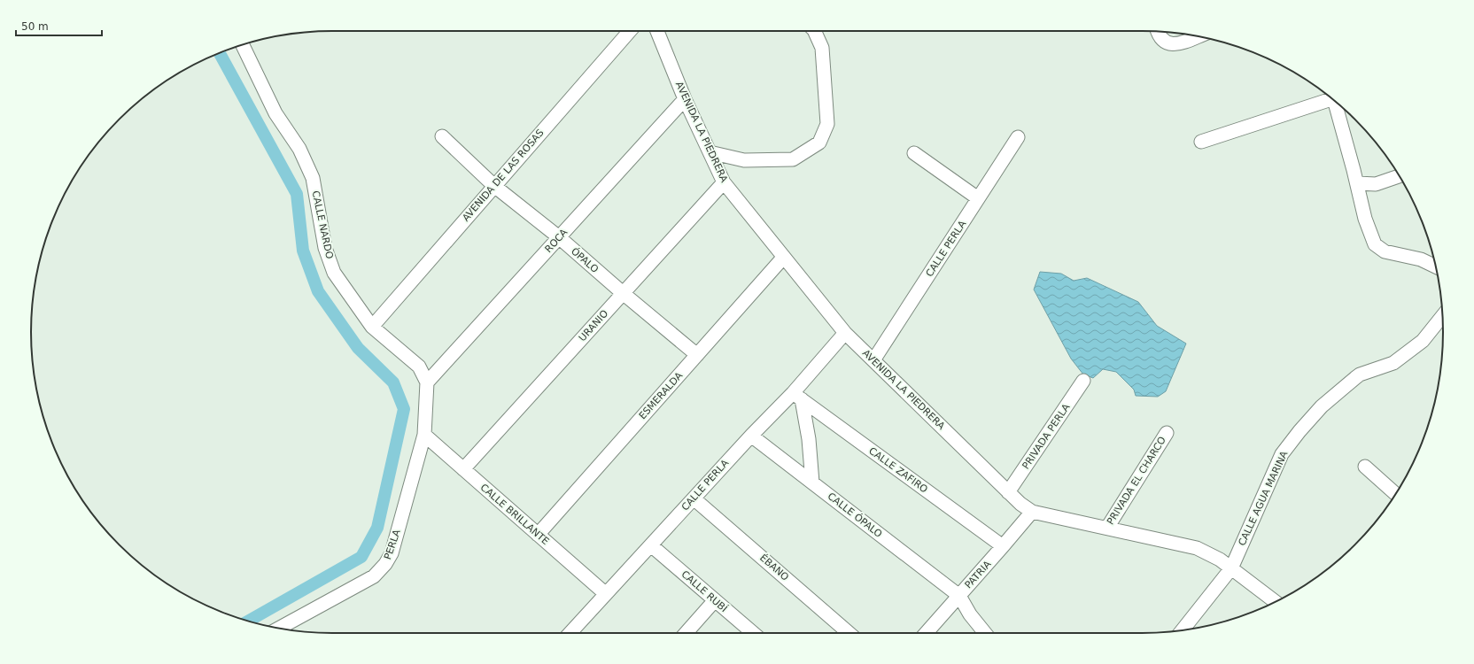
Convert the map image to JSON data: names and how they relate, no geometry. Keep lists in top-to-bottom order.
{
  "streets": {
    "street": [
      "AVENIDA LA PIEDRERA",
      "AVENIDA DE LAS ROSAS",
      "CALLE NARDO",
      "ROCA",
      "CALLE PERLA",
      "ÓPALO",
      "URANIO",
      "ESMERALDA",
      "PRIVADA PERLA",
      "CALLE ZAFIRO",
      "PRIVADA EL CHARCO",
      "CALLE AGUA MARINA",
      "CALLE BRILLANTE",
      "CALLE ÓPALO",
      "PERLA",
      "ÉBANO",
      "PATRIA",
      "CALLE RUBÍ"
    ]
  },
  "crossings": [
    ["AVENIDA LA PIEDRERA", "ROCA"],
    ["AVENIDA LA PIEDRERA", "CALLE PERLA"],
    ["AVENIDA LA PIEDRERA", "URANIO"],
    ["AVENIDA LA PIEDRERA", "ESMERALDA"],
    ["AVENIDA LA PIEDRERA", "PRIVADA PERLA"],
    ["AVENIDA LA PIEDRERA", "PRIVADA EL CHARCO"],
    ["AVENIDA LA PIEDRERA", "CALLE AGUA MARINA"],
    ["AVENIDA LA PIEDRERA", "PATRIA"],
    ["AVENIDA DE LAS ROSAS", "CALLE NARDO"],
    ["AVENIDA DE LAS ROSAS", "ÓPALO"],
    ["CALLE NARDO", "ROCA"],
    ["ROCA", "ÓPALO"],
    ["CALLE PERLA", "CALLE ZAFIRO"],
    ["CALLE PERLA", "CALLE BRILLANTE"],
    ["CALLE PERLA", "CALLE ÓPALO"],
    ["CALLE PERLA", "ÉBANO"],
    ["CALLE PERLA", "CALLE RUBÍ"],
    ["ÓPALO", "URANIO"],
    ["ÓPALO", "ESMERALDA"],
    ["URANIO", "CALLE BRILLANTE"],
    ["ESMERALDA", "CALLE BRILLANTE"],
    ["CALLE ZAFIRO", "PATRIA"],
    ["CALLE BRILLANTE", "PERLA"],
    ["CALLE ÓPALO", "PATRIA"]
  ],
  "scale_bar": "50 m"
}
